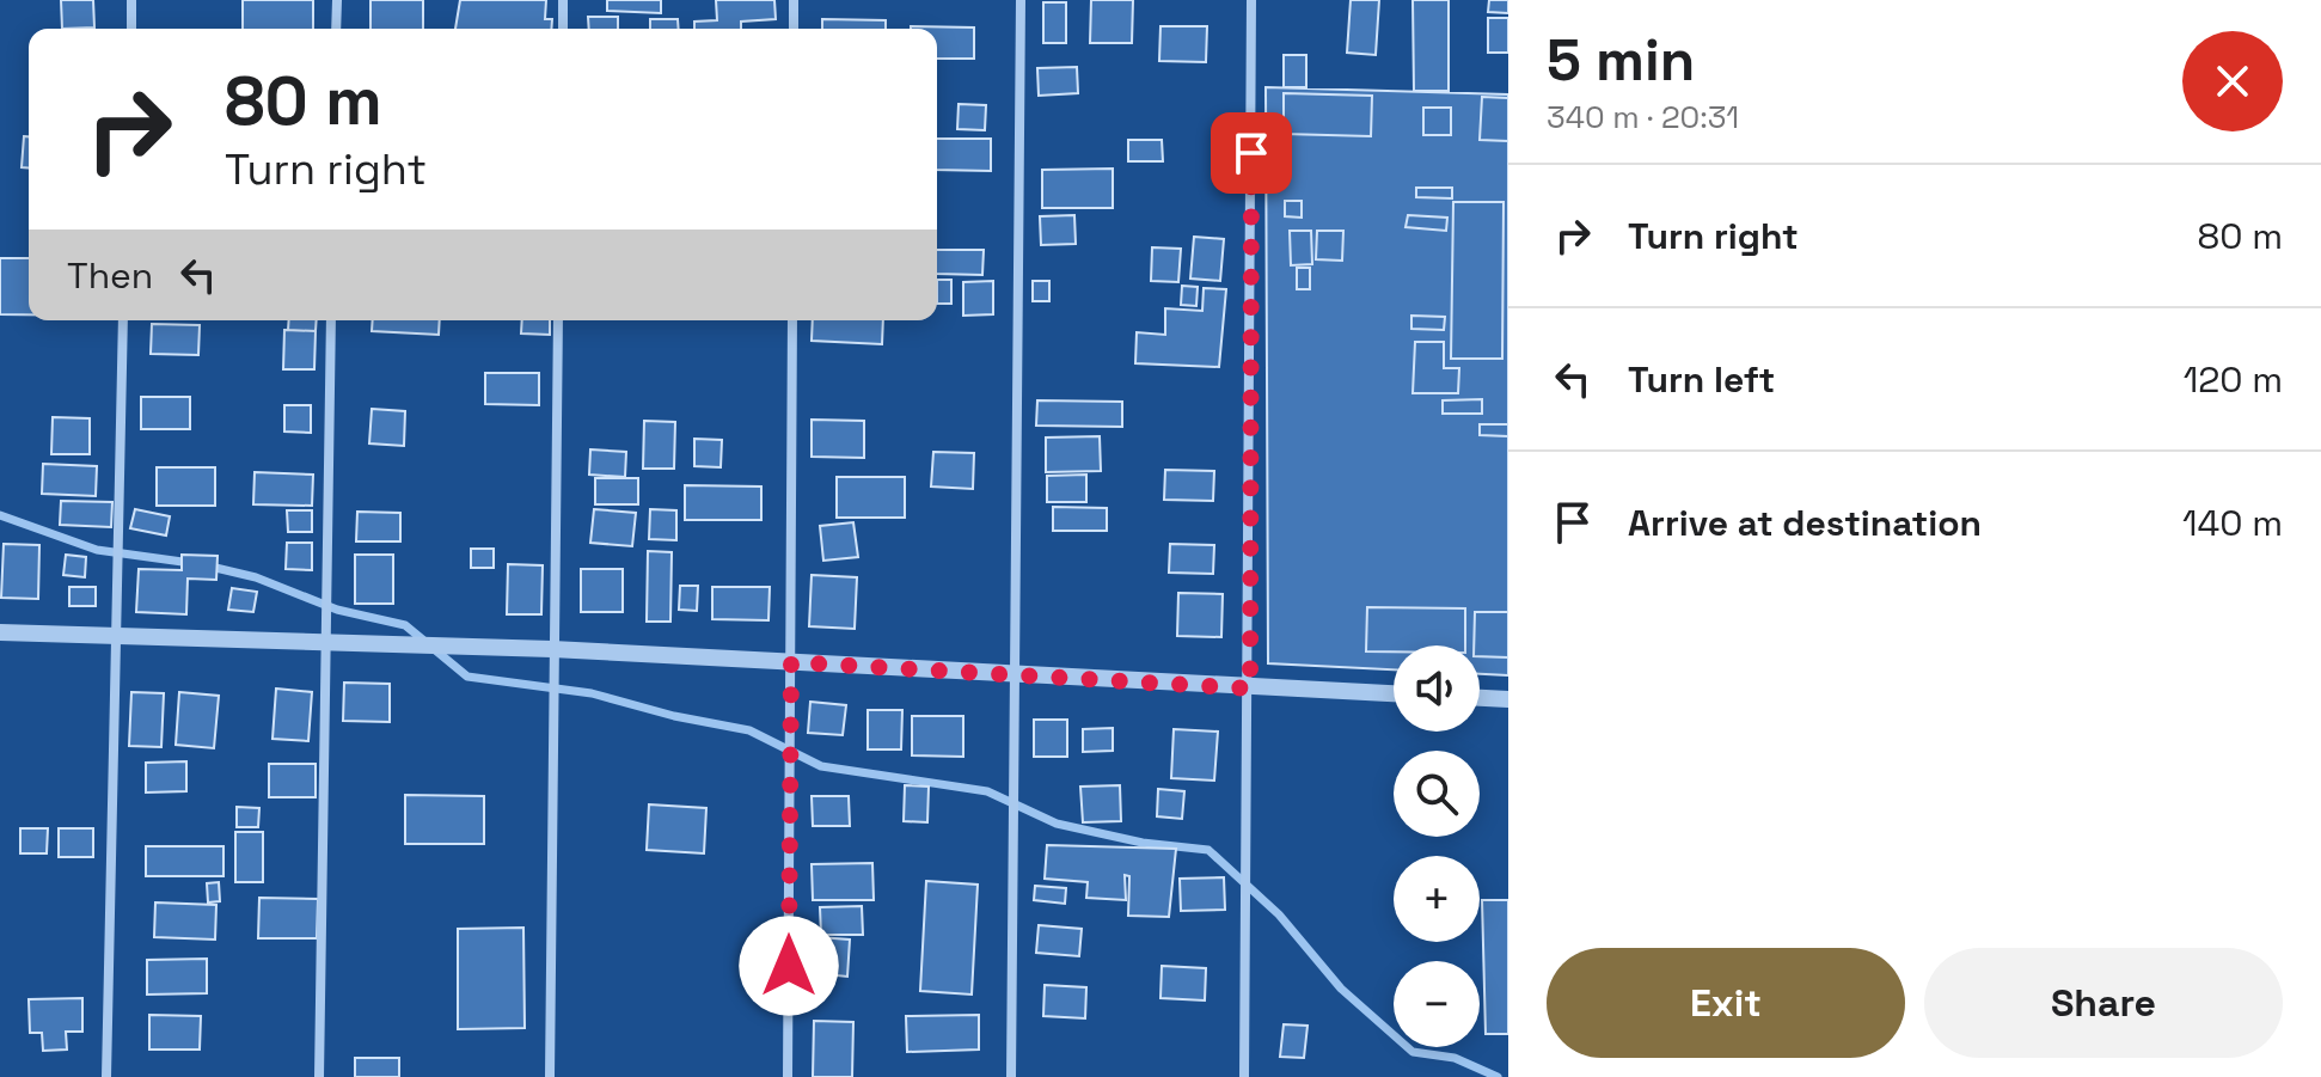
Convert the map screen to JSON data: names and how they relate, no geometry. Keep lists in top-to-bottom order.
{
  "page": {
    "heading": ["5 min", "340 m · 20:31"],
    "turn": ["80 m", "Turn right"],
    "list": [
      {
        "name": "Turn right",
        "value": "80 m"
      },
      {
        "name": "Turn left",
        "value": "120 m"
      },
      {
        "name": "Arrive at destination",
        "value": "140 m"
      }
    ],
    "then": "Then",
    "map_buttons": ["+", "−"],
    "buttons": ["Exit", "Share"]
  }
}
